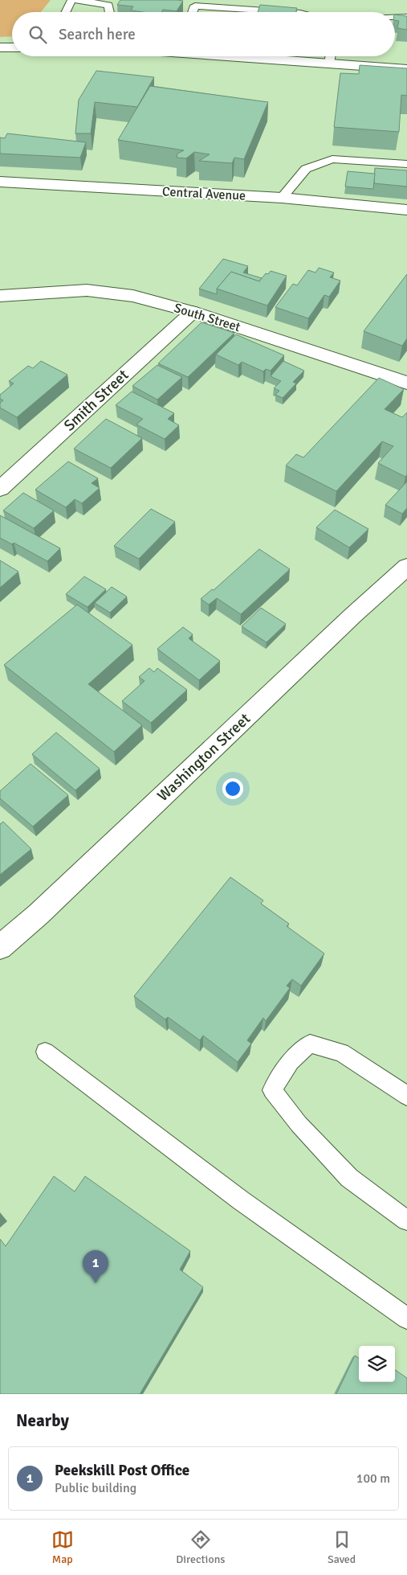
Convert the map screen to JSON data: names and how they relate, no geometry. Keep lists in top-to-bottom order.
{
  "streets": {
    "street": [
      "Central Avenue",
      "South Street",
      "Smith Street",
      "Washington Street"
    ]
  },
  "crossings": [
    ["South Street", "Smith Street"]
  ],
  "page": {
    "search": "Search here",
    "pins": "1",
    "heading": "Nearby",
    "list": [
      {
        "mark": "1",
        "name": "Peekskill Post Office",
        "note": "Public building",
        "value": "100 m"
      }
    ],
    "nav": ["Map", "Directions", "Saved"]
  }
}
